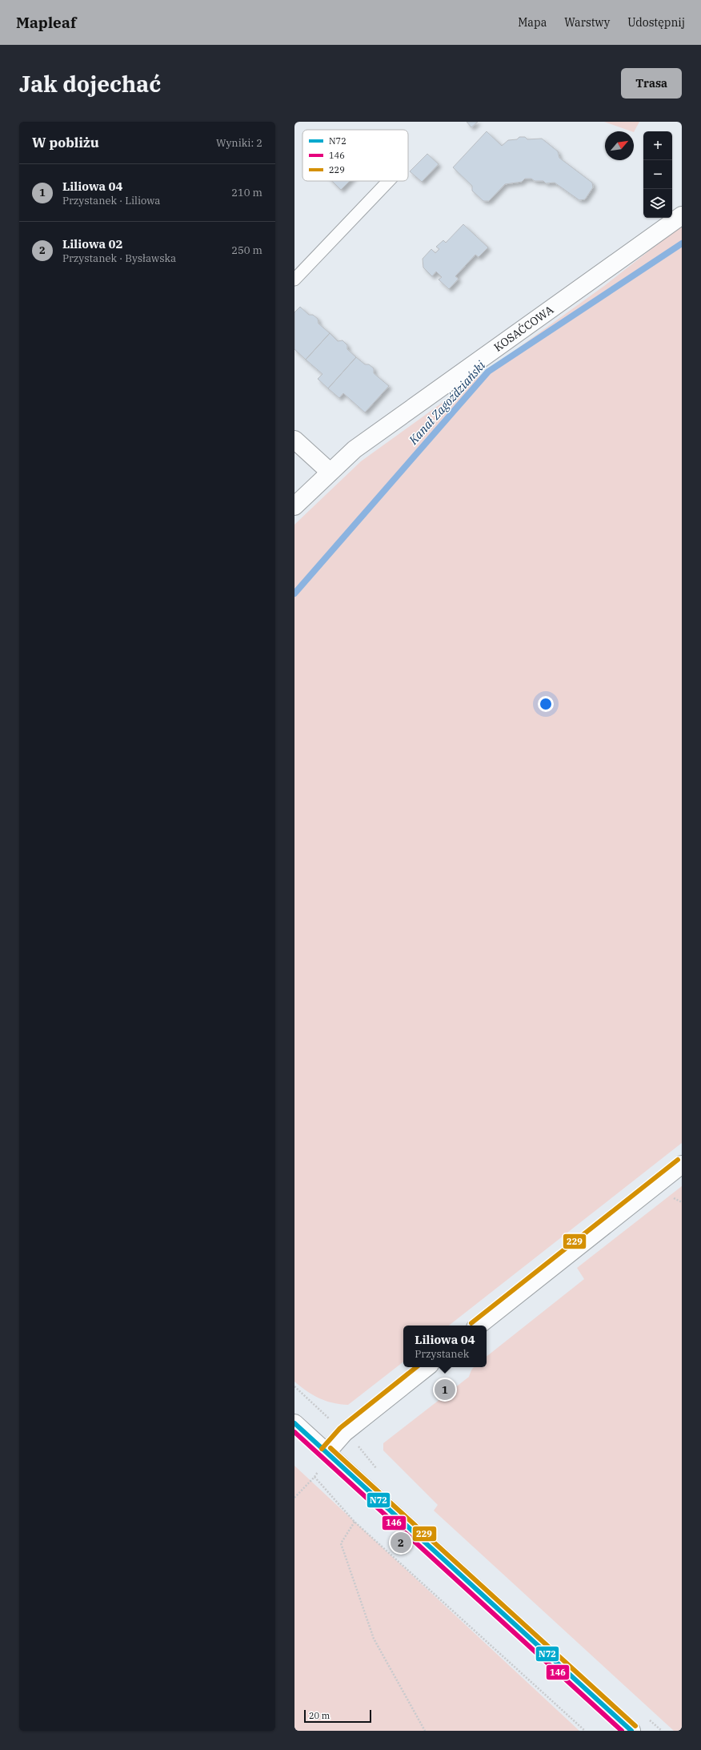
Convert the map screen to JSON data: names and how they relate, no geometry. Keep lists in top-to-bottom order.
{
  "streets": {
    "street": ["KOSAĆCOWA"]
  },
  "water": ["Kanał Zagoździański"],
  "lines": ["transit line 229", "transit line N72", "transit line 146"],
  "legend": ["N72", "146", "229"],
  "scale_bar": "20 m",
  "north": "top right",
  "page": {
    "header": "Mapleaf",
    "nav": ["Mapa", "Warstwy", "Udostępnij"],
    "buttons": "Trasa",
    "title": "Jak dojechać",
    "heading": ["W pobliżu", "Wyniki: 2"],
    "map_buttons": ["+", "−"],
    "list": [
      {
        "mark": "1",
        "name": "Liliowa 04",
        "note": "Przystanek · Liliowa",
        "value": "210 m"
      },
      {
        "mark": "2",
        "name": "Liliowa 02",
        "note": "Przystanek · Bysławska",
        "value": "250 m"
      }
    ],
    "popup": ["Liliowa 04", "Przystanek"],
    "pins": ["1", "2"],
    "scale": "20 m"
  }
}
